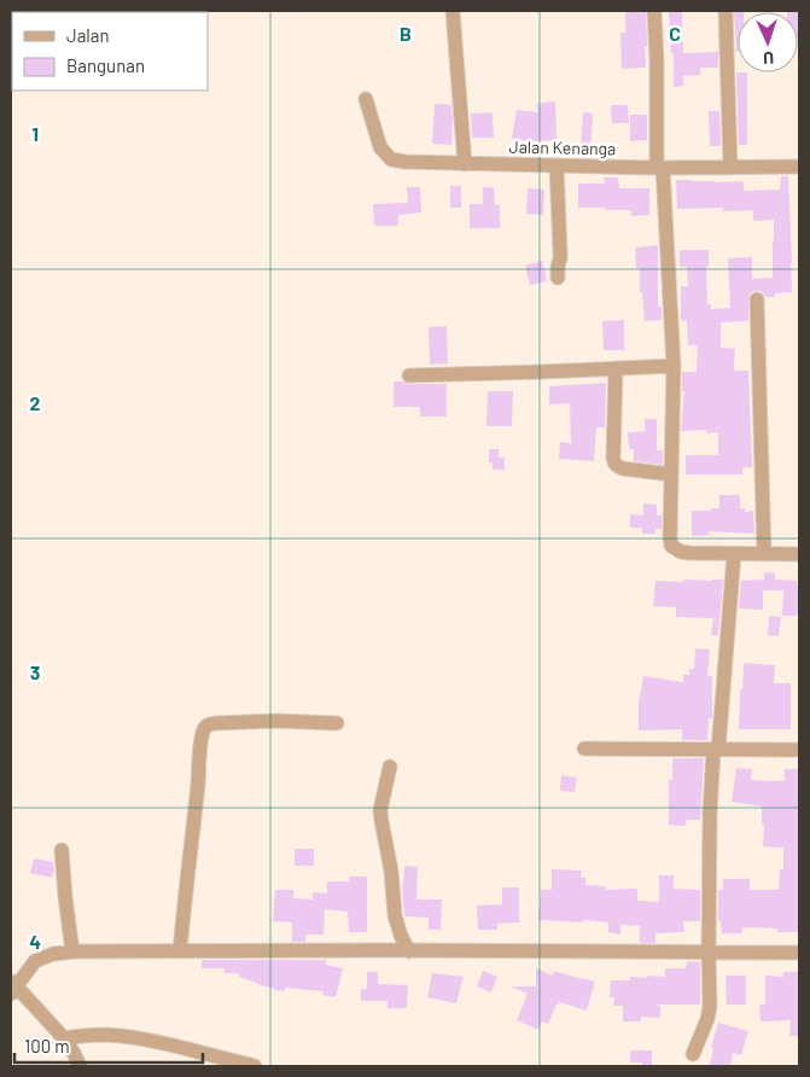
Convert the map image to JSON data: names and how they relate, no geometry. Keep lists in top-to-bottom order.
{
  "streets": {
    "street": ["Jalan Kenanga"]
  },
  "legend": ["Jalan", "Bangunan"],
  "scale_bar": "100 m",
  "north": "bottom",
  "grid": {
    "columns": ["B", "C"],
    "rows": [
      "1",
      "2",
      "3",
      "4"
    ]
  }
}
